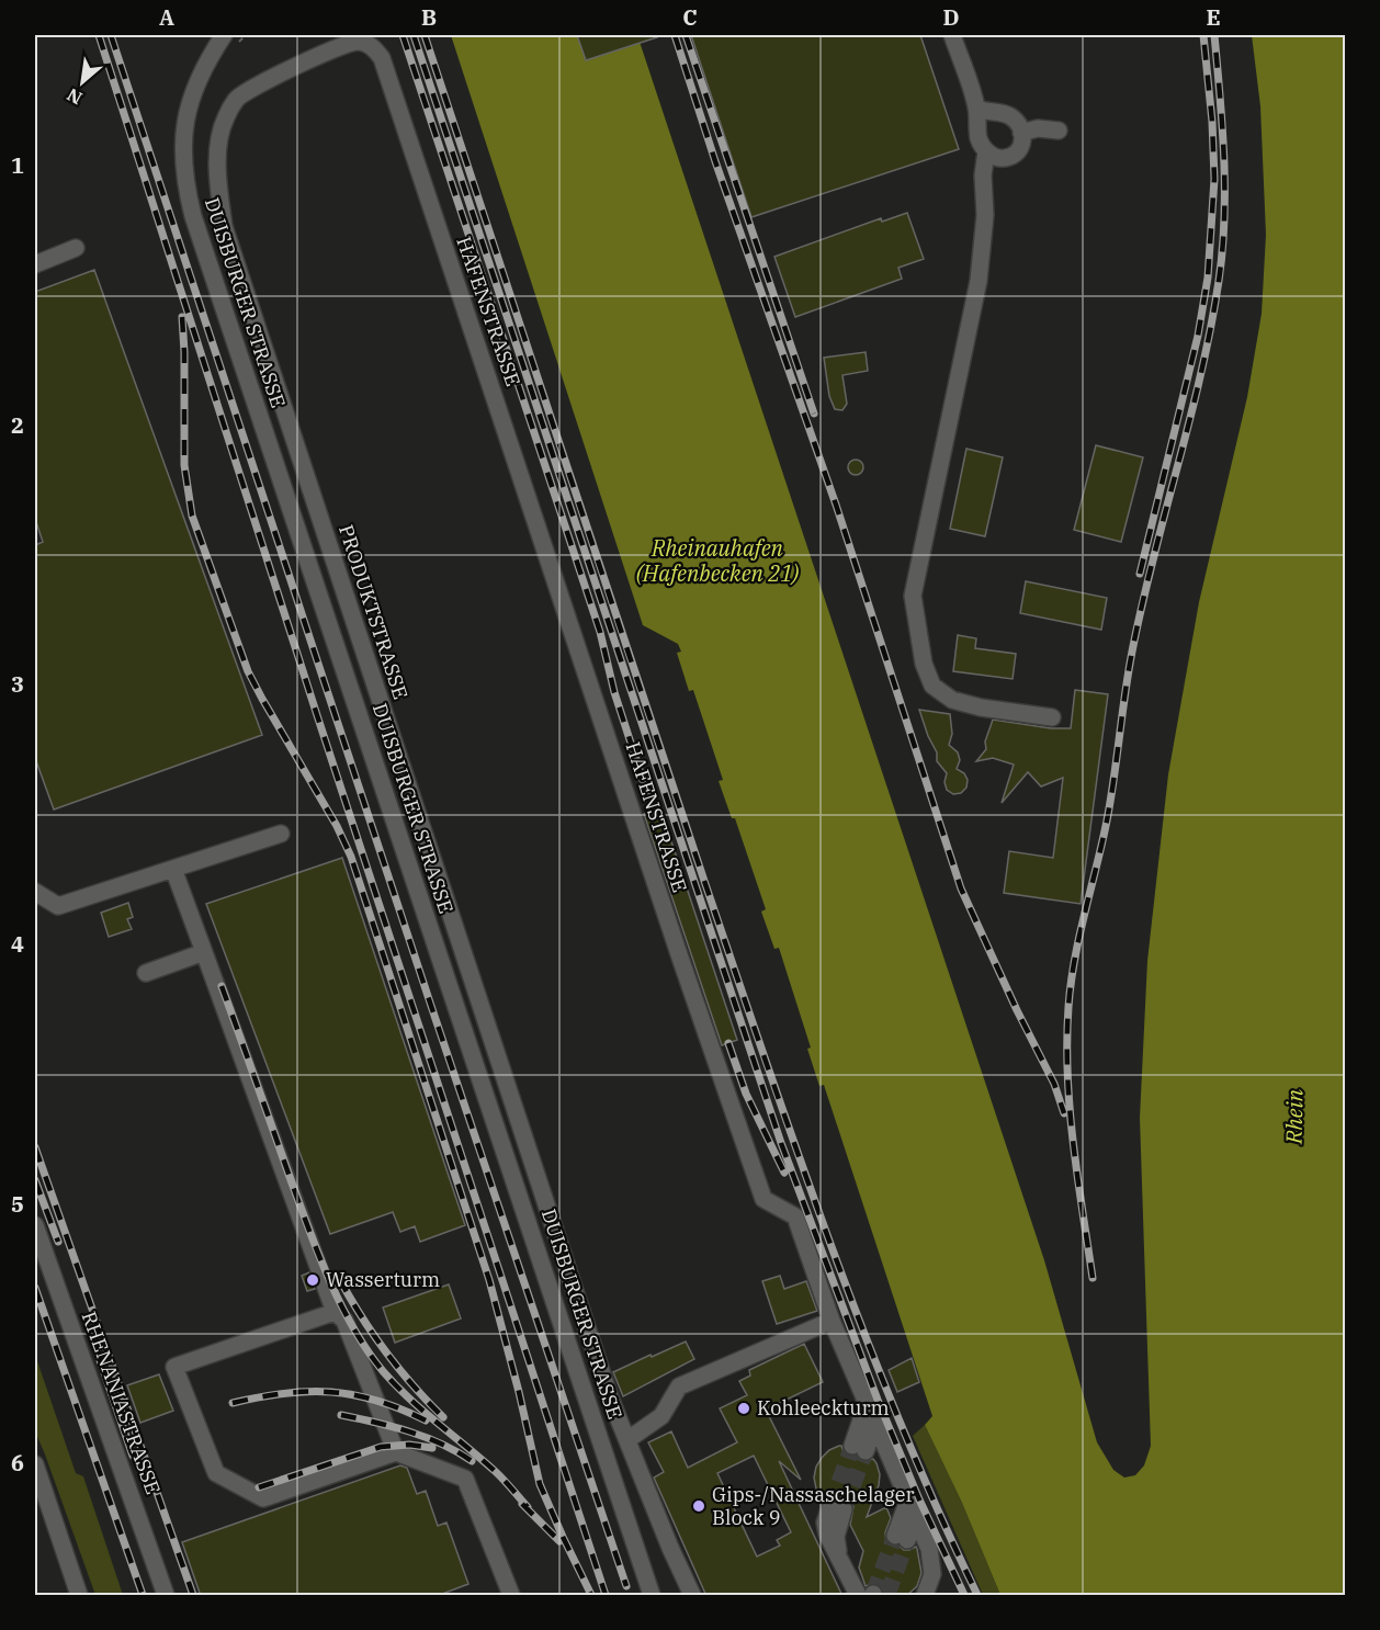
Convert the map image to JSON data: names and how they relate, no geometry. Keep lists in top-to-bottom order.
{
  "streets": {
    "street": [
      "DUISBURGER STRASSE",
      "HAFENSTRASSE",
      "PRODUKTSTRASSE",
      "RHENANIASTRASSE"
    ]
  },
  "crossings": [
    ["HAFENSTRASSE", "PRODUKTSTRASSE"]
  ],
  "water": ["Rheinauhafen (Hafenbecken 21)", "Rhein"],
  "places": ["Wasserturm", "Kohleeckturm", "Gips-/Nassaschelager Block 9"],
  "north": "bottom left",
  "grid": {
    "columns": [
      "A",
      "B",
      "C",
      "D",
      "E"
    ],
    "rows": [
      "1",
      "2",
      "3",
      "4",
      "5",
      "6"
    ]
  }
}
